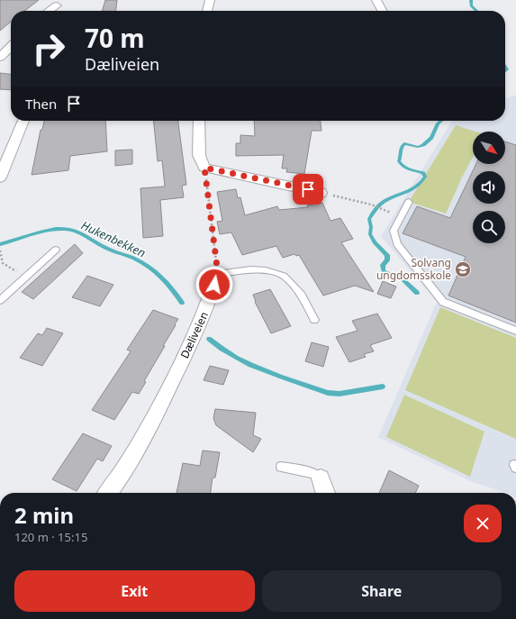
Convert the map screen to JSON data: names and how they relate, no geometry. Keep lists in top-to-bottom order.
{
  "streets": {
    "street": ["Dæliveien"]
  },
  "water": ["Hukenbekken"],
  "places": {
    "school or university": ["Solvang ungdomsskole"]
  },
  "north": "bottom right",
  "page": {
    "turn": ["70 m", "Dæliveien"],
    "then": "Then",
    "heading": ["2 min", "120 m · 15:15"],
    "buttons": ["Exit", "Share"]
  }
}
